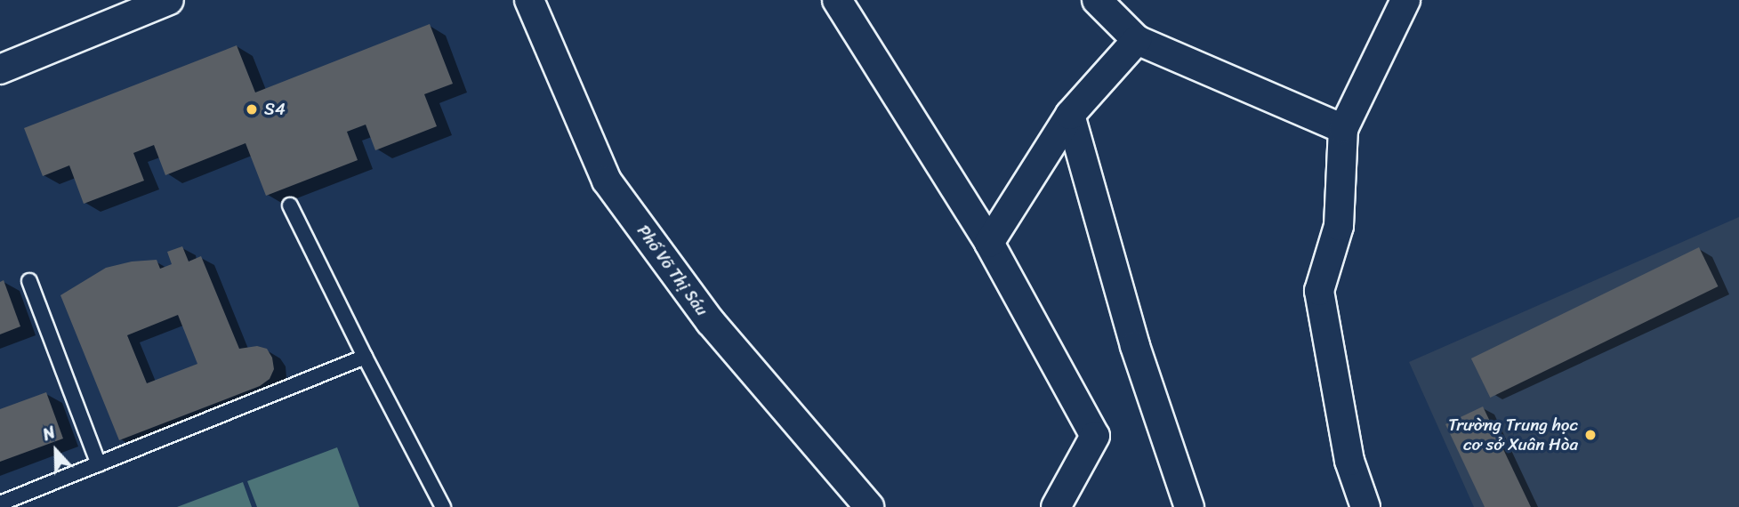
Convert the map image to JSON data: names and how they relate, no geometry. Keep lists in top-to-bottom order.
{
  "streets": {
    "street": ["Phố Võ Thị Sáu"]
  },
  "places": ["S4", "Trường Trung học cơ sở Xuân Hòa"],
  "north": "top"
}
